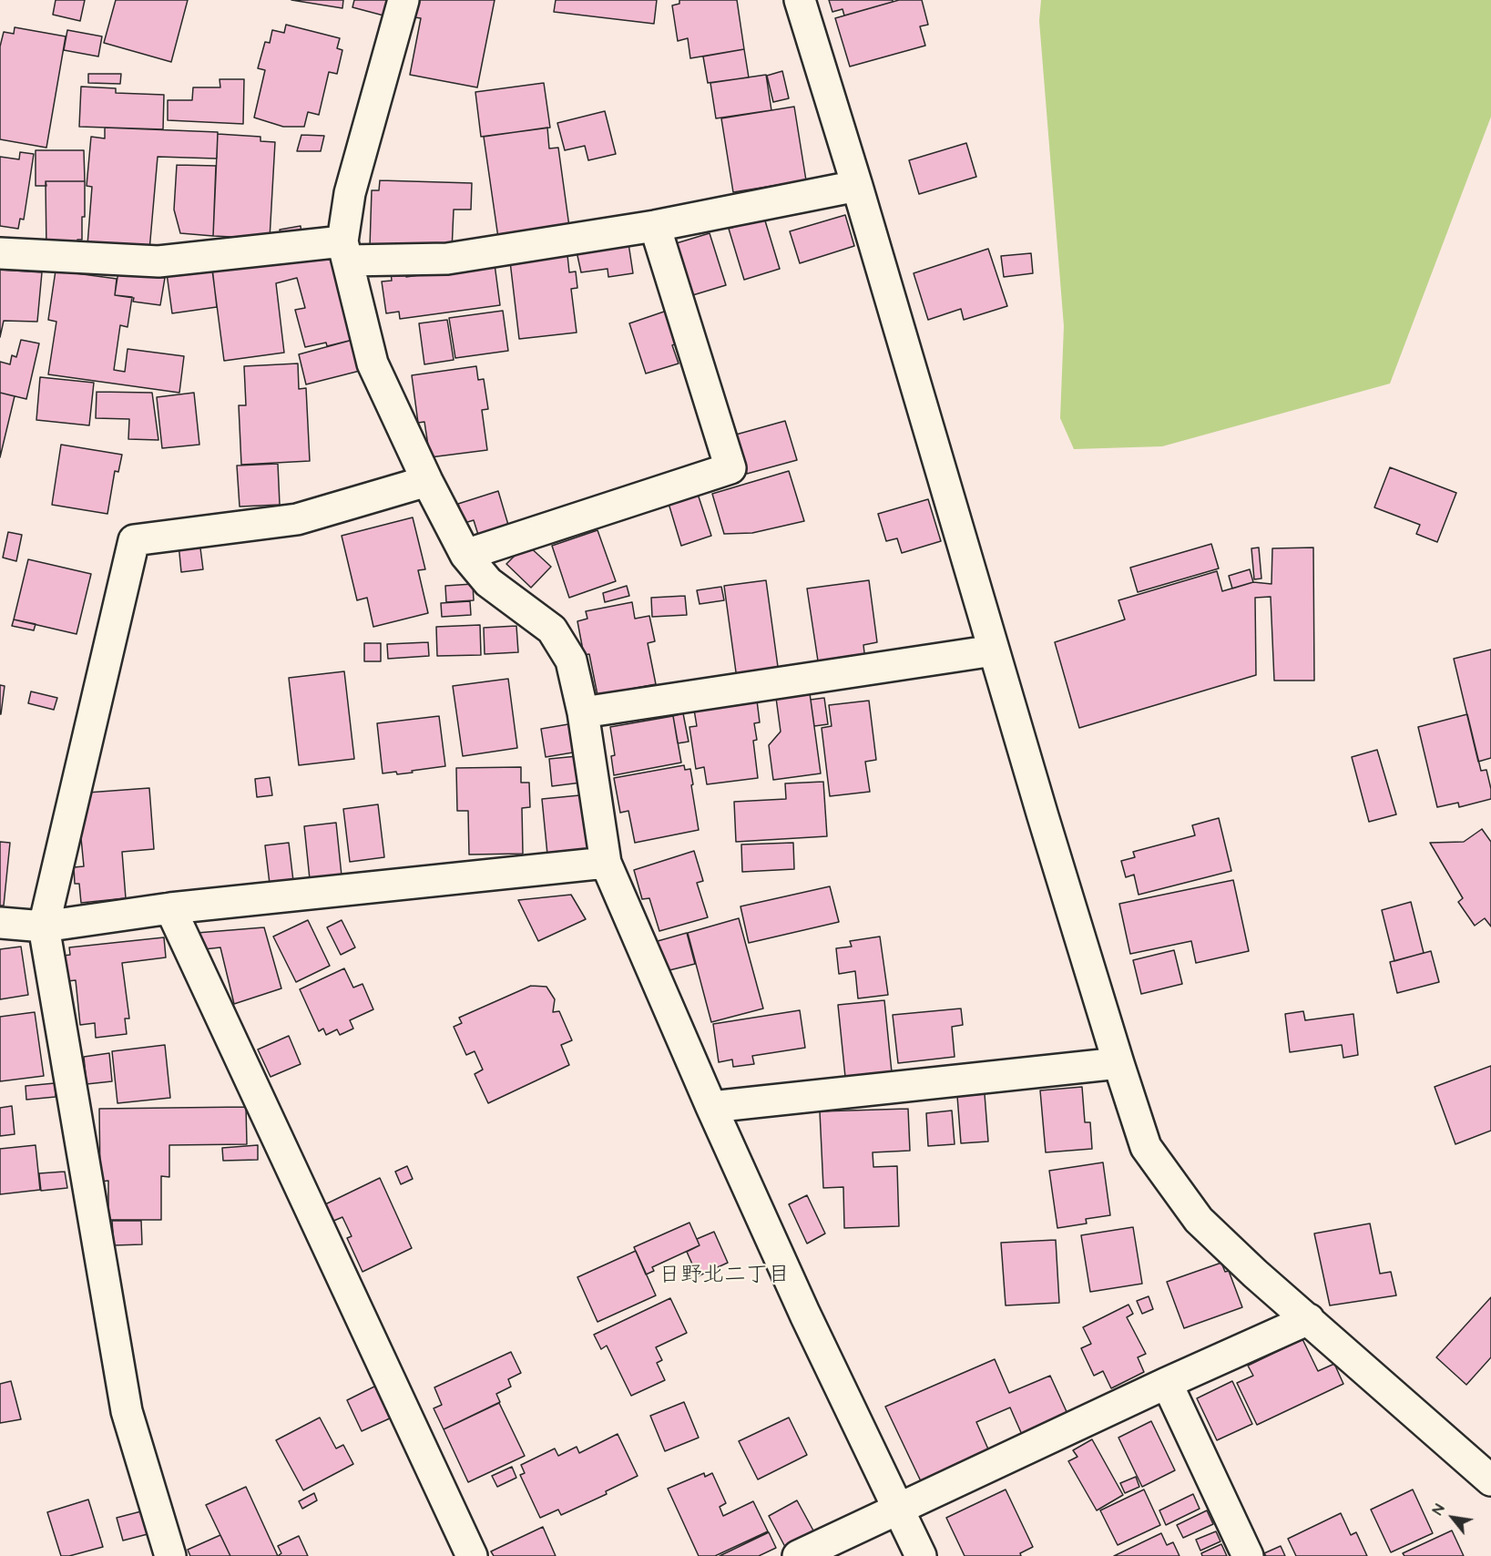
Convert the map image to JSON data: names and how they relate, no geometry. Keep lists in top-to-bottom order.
{
  "districts": ["日野北二丁目"],
  "north": "top left"
}
